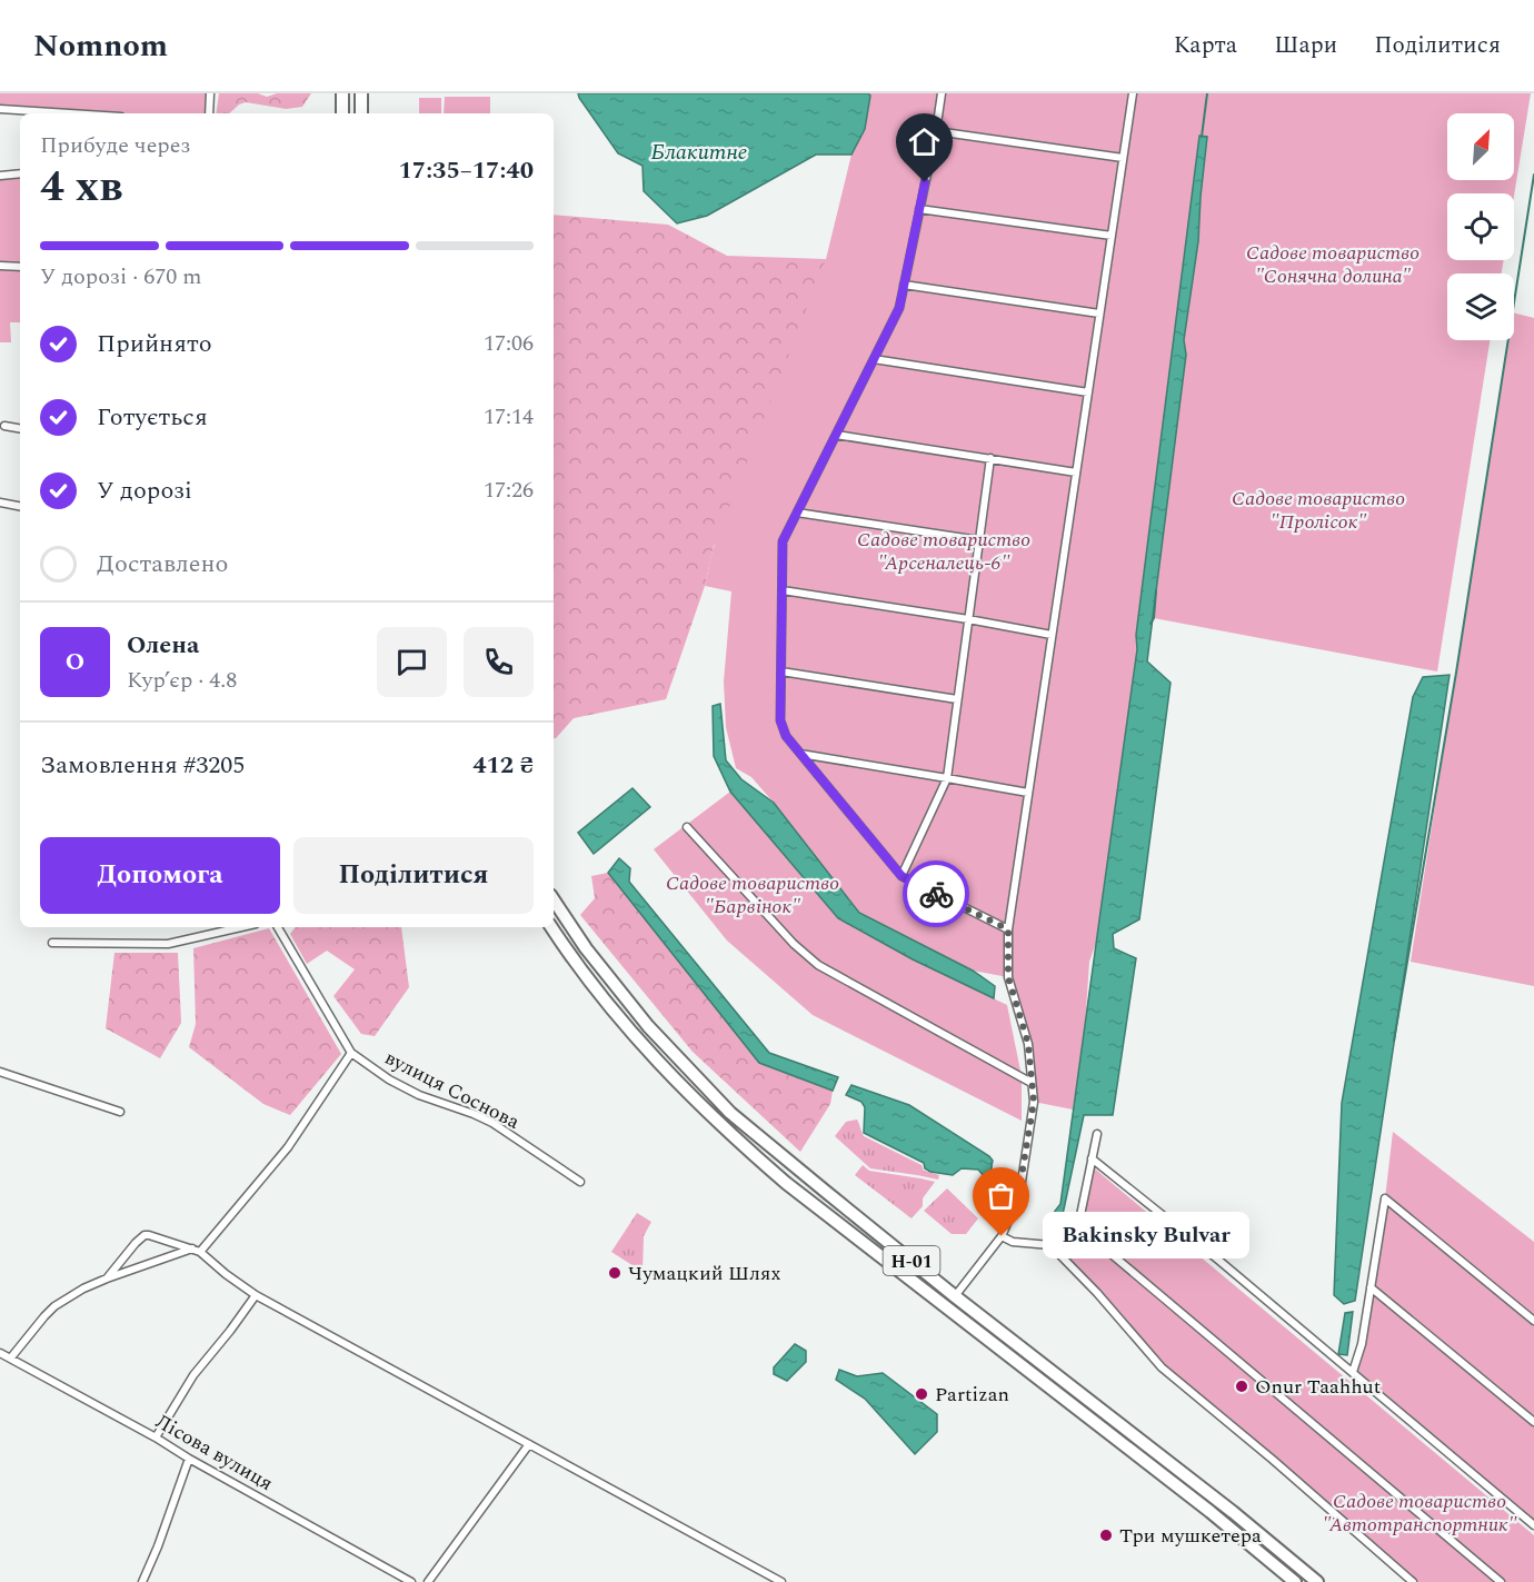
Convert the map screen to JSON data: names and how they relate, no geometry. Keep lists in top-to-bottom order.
{
  "streets": {
    "main road": ["Н-01"],
    "street": ["вулиця Соснова", "Лісова вулиця"]
  },
  "water": ["Блакитне"],
  "parks": [
    "Садове товариство \"Сонячна долина\"",
    "Садове товариство \"Пролісок\"",
    "Садове товариство \"Арсеналець-6\"",
    "Садове товариство \"Барвінок\"",
    "Садове товариство \"Автотранспортник\""
  ],
  "places": [
    "Bakinsky Bulvar",
    "Чумацкий Шлях",
    "Onur Taahhut",
    "Partizan",
    "Три мушкетера"
  ],
  "north": "top right",
  "page": {
    "header": "Nomnom",
    "nav": ["Карта", "Шари", "Поділитися"],
    "heading": ["4 хв", "Прибуде через", "17:35–17:40"],
    "panel": [
      "Олена",
      "Кур’єр · 4.8",
      "Замовлення #3205",
      "412 ₴"
    ],
    "bar": "У дорозі · 670 m",
    "list": [
      ["Прийнято", "17:06"],
      ["Готується", "17:14"],
      ["У дорозі", "17:26"],
      "Доставлено"
    ],
    "round": "О",
    "buttons": ["Допомога", "Поділитися"],
    "bubble": "Bakinsky Bulvar"
  }
}
